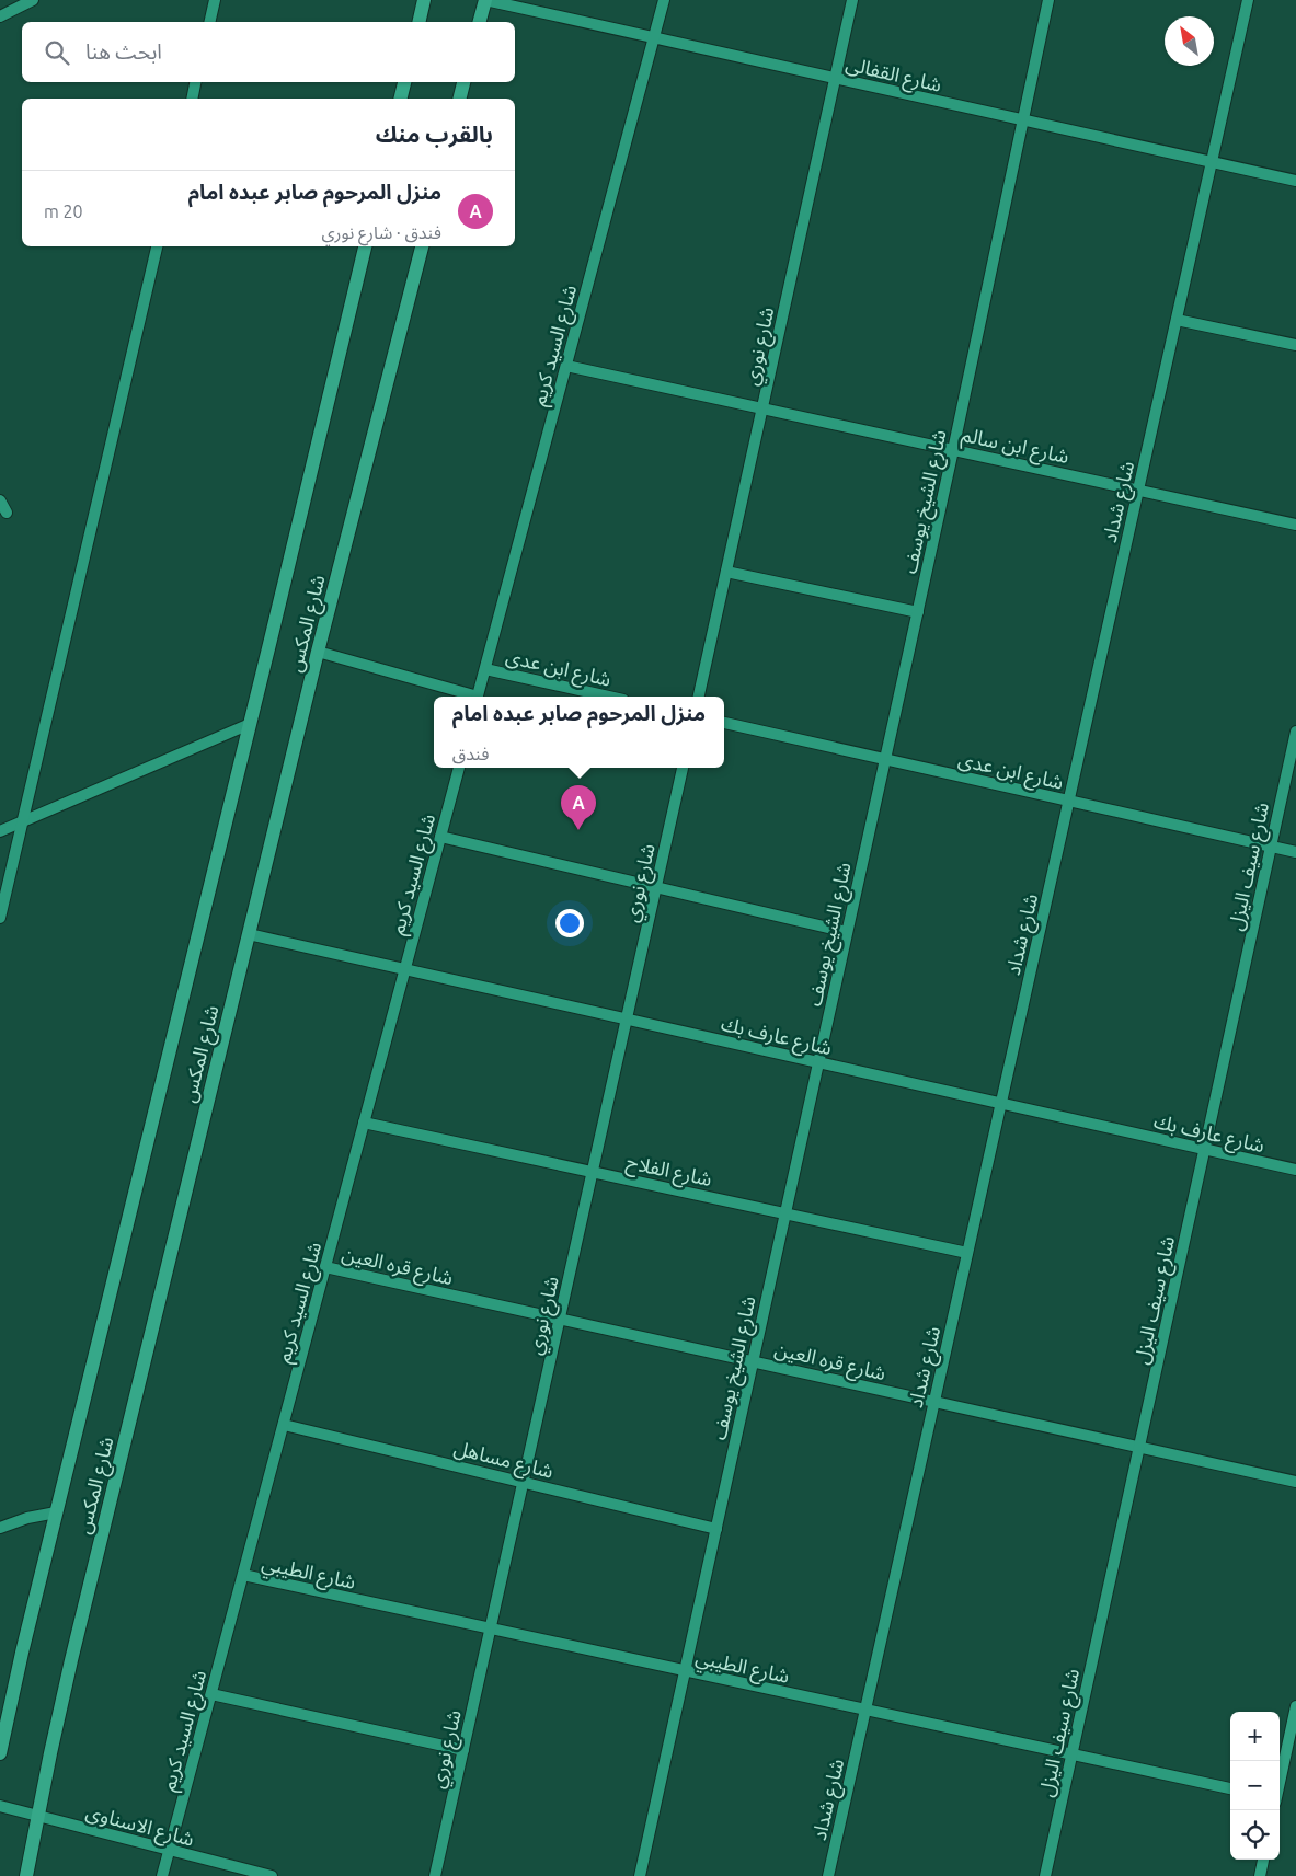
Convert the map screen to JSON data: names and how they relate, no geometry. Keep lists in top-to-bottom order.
{
  "streets": {
    "main road": ["شارع المكس"],
    "street": [
      "شارع القفالى",
      "شارع السيد كريم",
      "شارع نوري",
      "شارع ابن سالم",
      "شارع الشيخ يوسف",
      "شارع شداد",
      "شارع ابن عدى",
      "شارع سيف اليزل",
      "شارع عارف بك",
      "شارع الفلاح",
      "شارع قره العين",
      "شارع مساهل",
      "شارع الطيبي",
      "شارع الاسناوى"
    ]
  },
  "crossings": [
    ["شارع القفالى", "شارع السيد كريم"],
    ["شارع القفالى", "شارع نوري"],
    ["شارع القفالى", "شارع الشيخ يوسف"],
    ["شارع القفالى", "شارع شداد"],
    ["شارع السيد كريم", "شارع ابن سالم"],
    ["شارع السيد كريم", "شارع ابن عدى"],
    ["شارع السيد كريم", "شارع عارف بك"],
    ["شارع السيد كريم", "شارع الفلاح"],
    ["شارع السيد كريم", "شارع قره العين"],
    ["شارع السيد كريم", "شارع مساهل"],
    ["شارع السيد كريم", "شارع الطيبي"],
    ["شارع السيد كريم", "شارع الاسناوى"],
    ["شارع نوري", "شارع ابن سالم"],
    ["شارع نوري", "شارع عارف بك"],
    ["شارع نوري", "شارع الفلاح"],
    ["شارع نوري", "شارع قره العين"],
    ["شارع نوري", "شارع مساهل"],
    ["شارع نوري", "شارع الطيبي"],
    ["شارع ابن سالم", "شارع الشيخ يوسف"],
    ["شارع ابن سالم", "شارع شداد"],
    ["شارع الشيخ يوسف", "شارع ابن عدى"],
    ["شارع الشيخ يوسف", "شارع عارف بك"],
    ["شارع الشيخ يوسف", "شارع الفلاح"],
    ["شارع الشيخ يوسف", "شارع قره العين"],
    ["شارع الشيخ يوسف", "شارع مساهل"],
    ["شارع الشيخ يوسف", "شارع الطيبي"],
    ["شارع شداد", "شارع ابن عدى"],
    ["شارع شداد", "شارع عارف بك"],
    ["شارع شداد", "شارع الفلاح"],
    ["شارع شداد", "شارع قره العين"],
    ["شارع شداد", "شارع الطيبي"],
    ["شارع المكس", "شارع عارف بك"],
    ["شارع المكس", "شارع الاسناوى"],
    ["شارع ابن عدى", "شارع سيف اليزل"],
    ["شارع سيف اليزل", "شارع عارف بك"],
    ["شارع سيف اليزل", "شارع قره العين"],
    ["شارع سيف اليزل", "شارع الطيبي"]
  ],
  "north": "top left",
  "page": {
    "search": "ابحث هنا",
    "heading": "بالقرب منك",
    "list": [
      {
        "mark": "A",
        "name": "منزل المرحوم صابر عبده امام",
        "note": "فندق · شارع نوري",
        "value": "20 m"
      }
    ],
    "popup": ["منزل المرحوم صابر عبده امام", "فندق"],
    "pins": "A",
    "map_buttons": ["+", "−"]
  }
}
